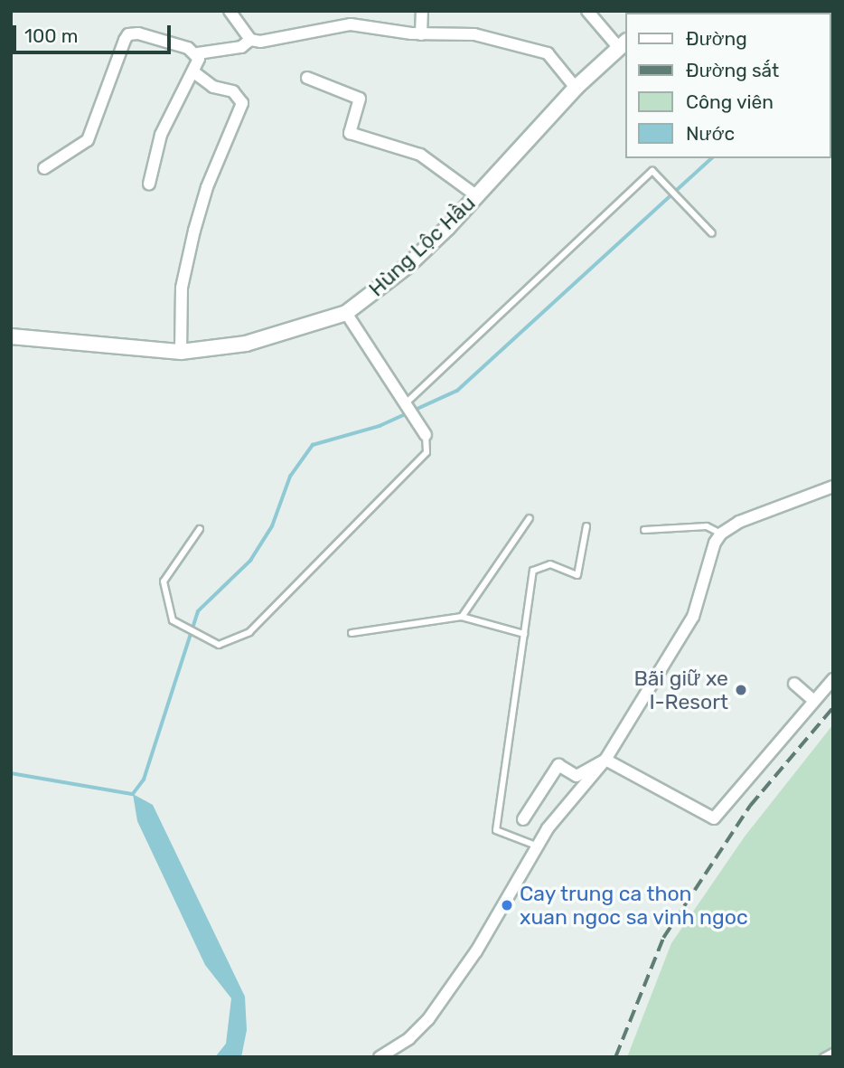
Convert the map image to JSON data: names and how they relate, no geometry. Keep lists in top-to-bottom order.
{
  "streets": {
    "street": ["Hùng Lộc Hầu"]
  },
  "places": ["Bãi giữ xe I-Resort", "Cay trung ca thon xuan ngoc sa vinh ngoc"],
  "legend": [
    "Đường",
    "Đường sắt",
    "Công viên",
    "Nước"
  ],
  "scale_bar": "100 m"
}
